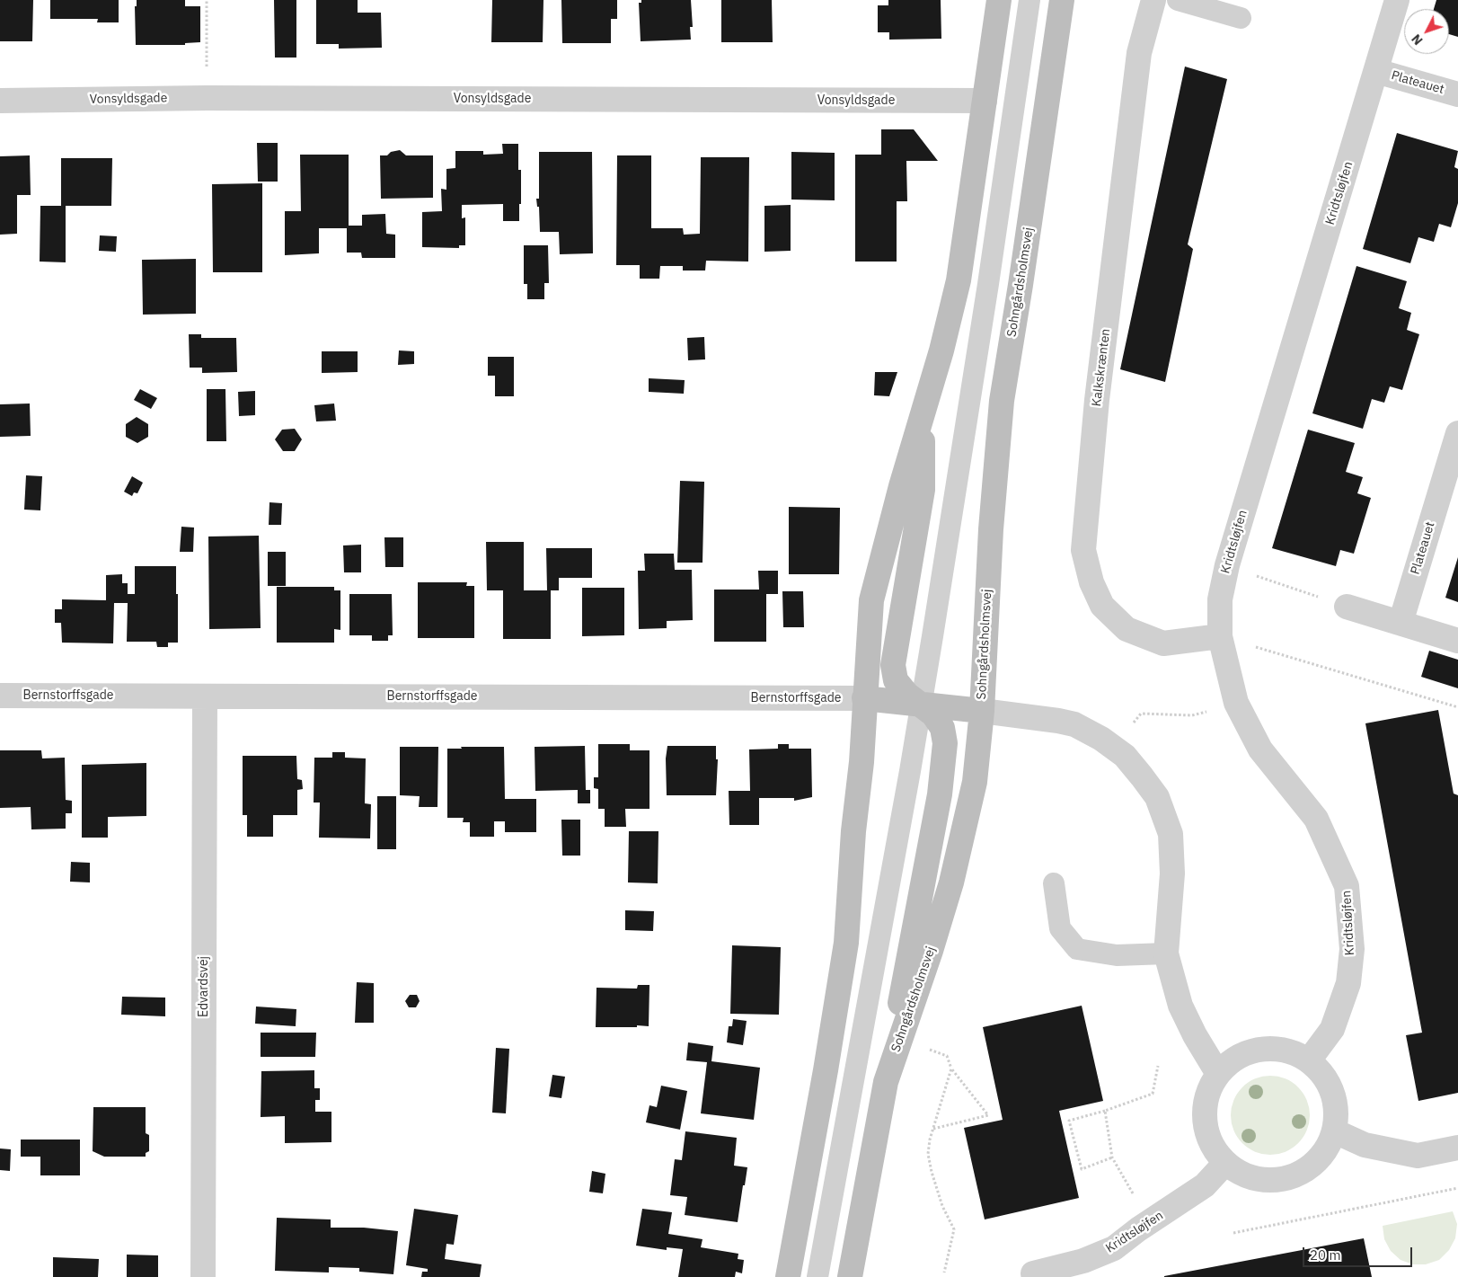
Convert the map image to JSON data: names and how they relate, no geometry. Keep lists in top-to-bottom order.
{
  "streets": {
    "street": [
      "Plateauet",
      "Vonsyldsgade",
      "Kridtsløjfen",
      "Sohngårdsholmsvej",
      "Kalkskrænten",
      "Bernstorffsgade",
      "Edvardsvej"
    ]
  },
  "crossings": [
    ["Plateauet", "Kridtsløjfen"],
    ["Kridtsløjfen", "Kalkskrænten"],
    ["Bernstorffsgade", "Edvardsvej"]
  ],
  "scale_bar": "20 m",
  "north": "bottom left"
}
